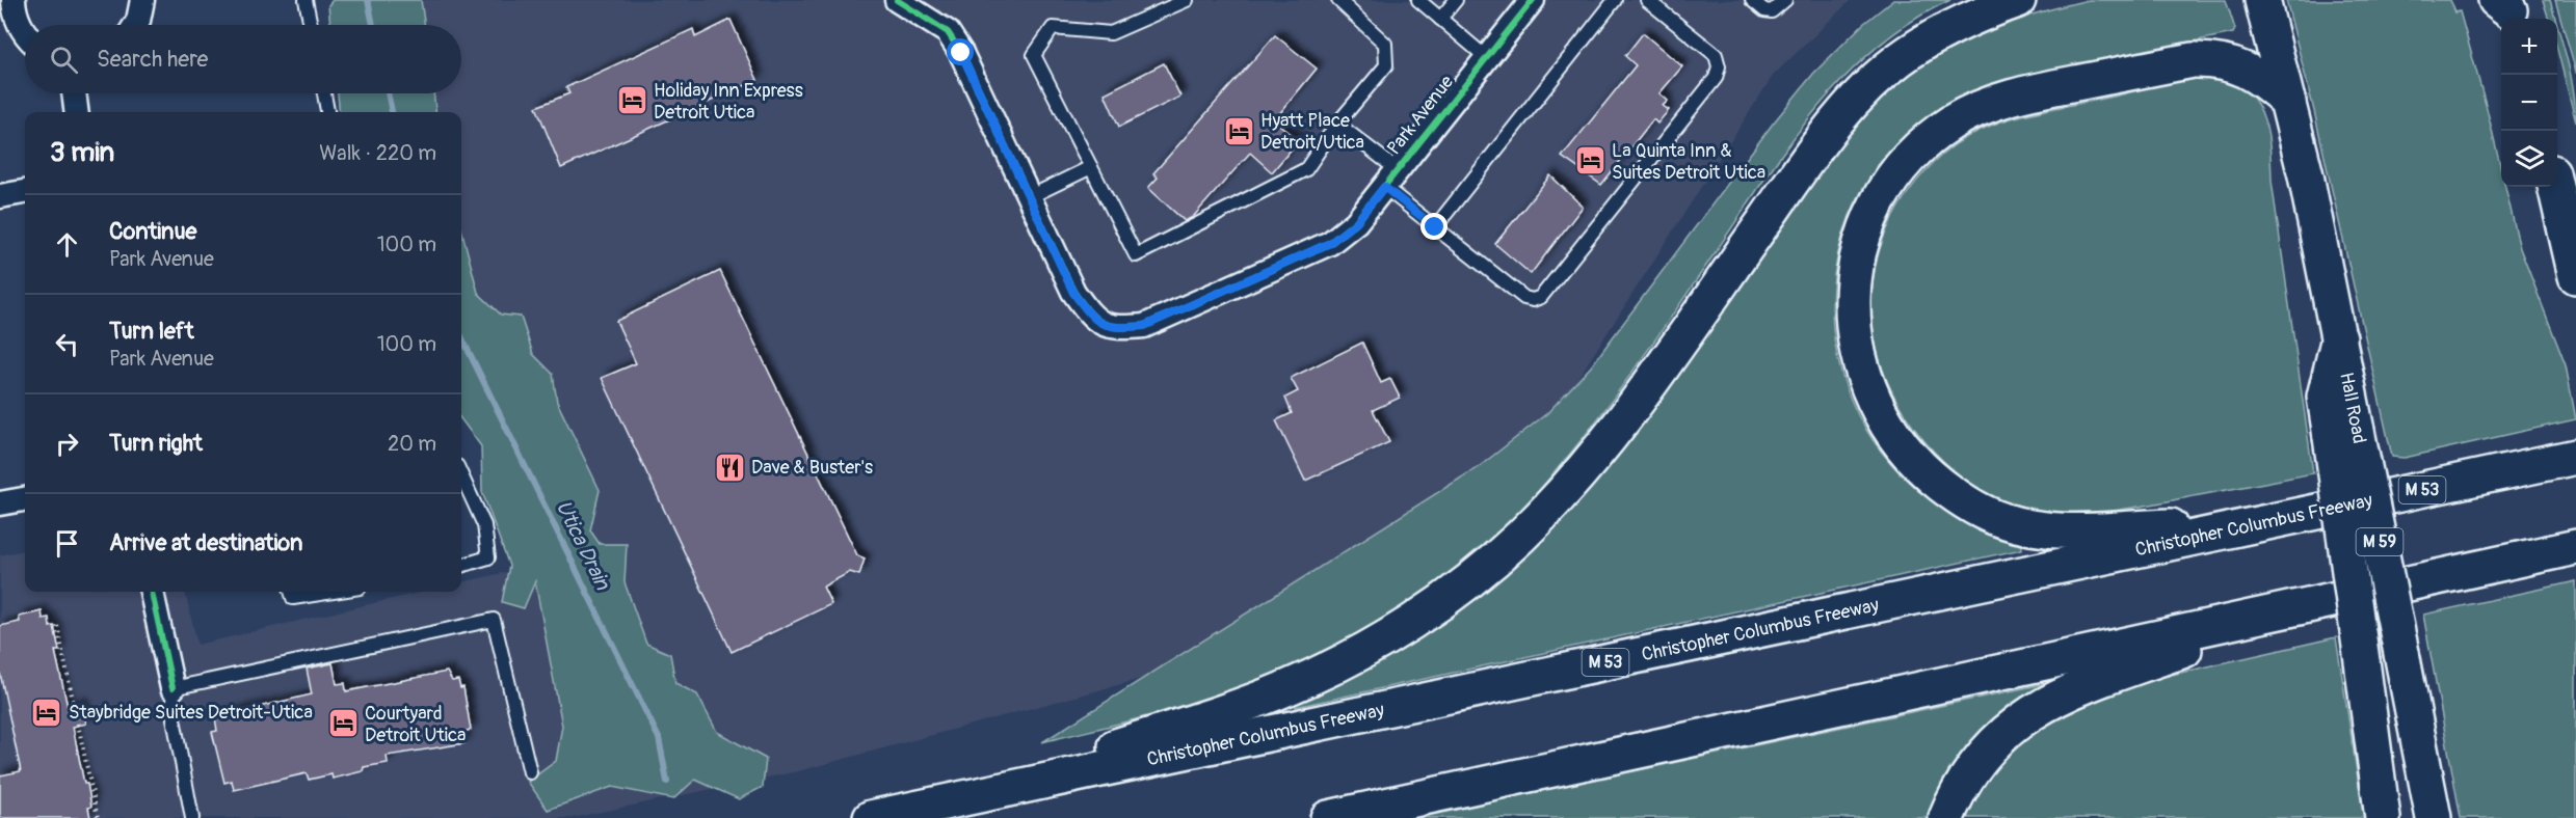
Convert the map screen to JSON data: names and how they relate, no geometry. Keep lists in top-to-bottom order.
{
  "streets": {
    "highway": [
      "Hall Road",
      "M 53",
      "Christopher Columbus Freeway",
      "M 59"
    ],
    "street": ["Park Avenue"]
  },
  "water": ["Utica Drain"],
  "places": {
    "hotel": [
      "Holiday Inn Express Detroit Utica",
      "Hyatt Place Detroit/Utica",
      "La Quinta Inn & Suites Detroit Utica",
      "Staybridge Suites Detroit-Utica",
      "Courtyard Detroit Utica"
    ],
    "restaurant": ["Dave & Buster's"]
  },
  "page": {
    "map_buttons": ["+", "−"],
    "search": "Search here",
    "heading": ["3 min", "Walk · 220 m"],
    "list": [
      ["Continue", "Park Avenue", "100 m"],
      ["Turn left", "Park Avenue", "100 m"],
      ["Turn right", "20 m"],
      "Arrive at destination"
    ]
  }
}
